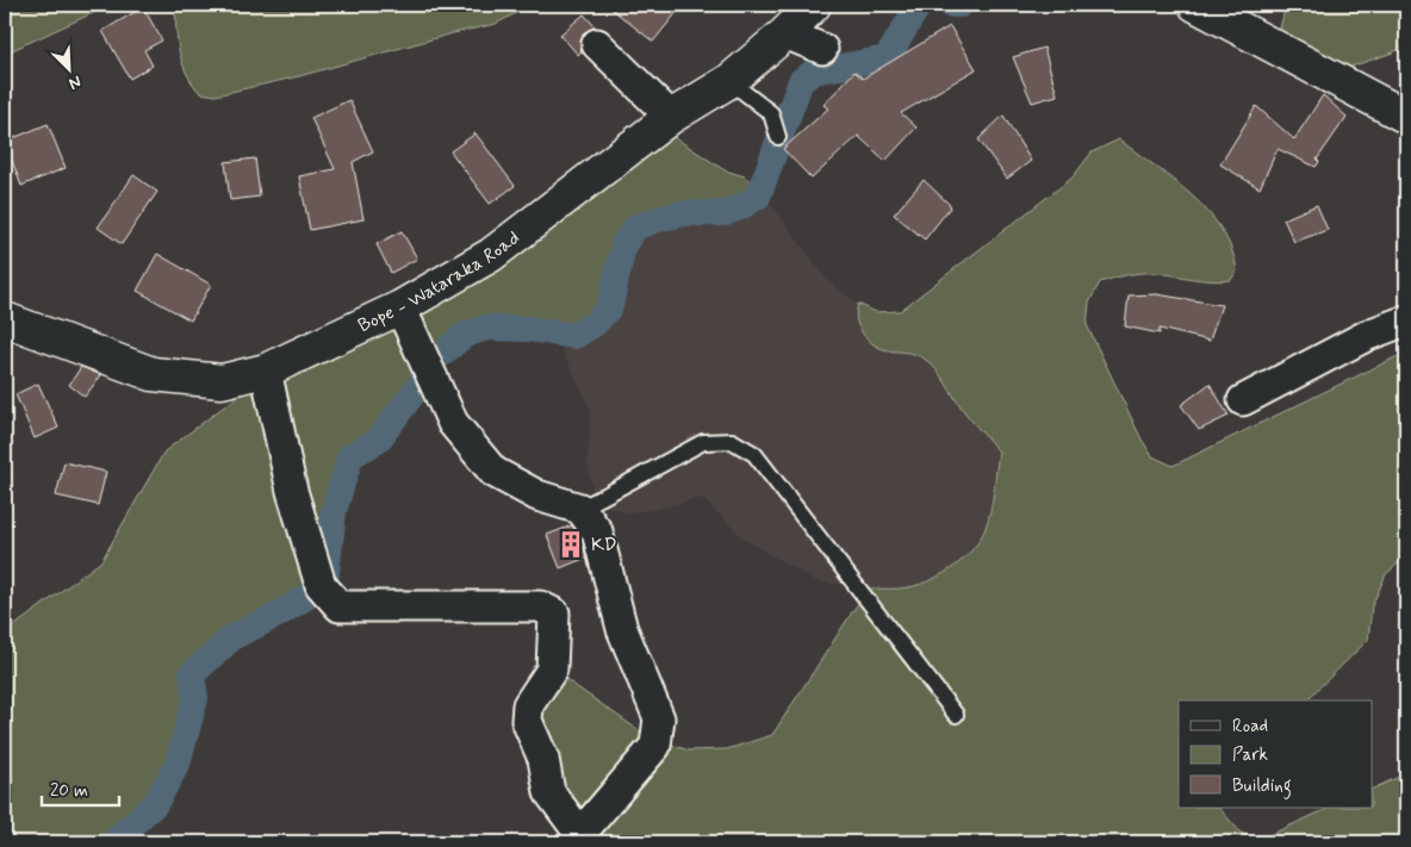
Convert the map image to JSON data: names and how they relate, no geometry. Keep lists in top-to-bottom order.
{
  "streets": {
    "street": ["Bope - Wataraka Road"]
  },
  "places": {
    "building": ["KD"]
  },
  "legend": ["Road", "Park", "Building"],
  "scale_bar": "20 m",
  "north": "bottom right"
}
